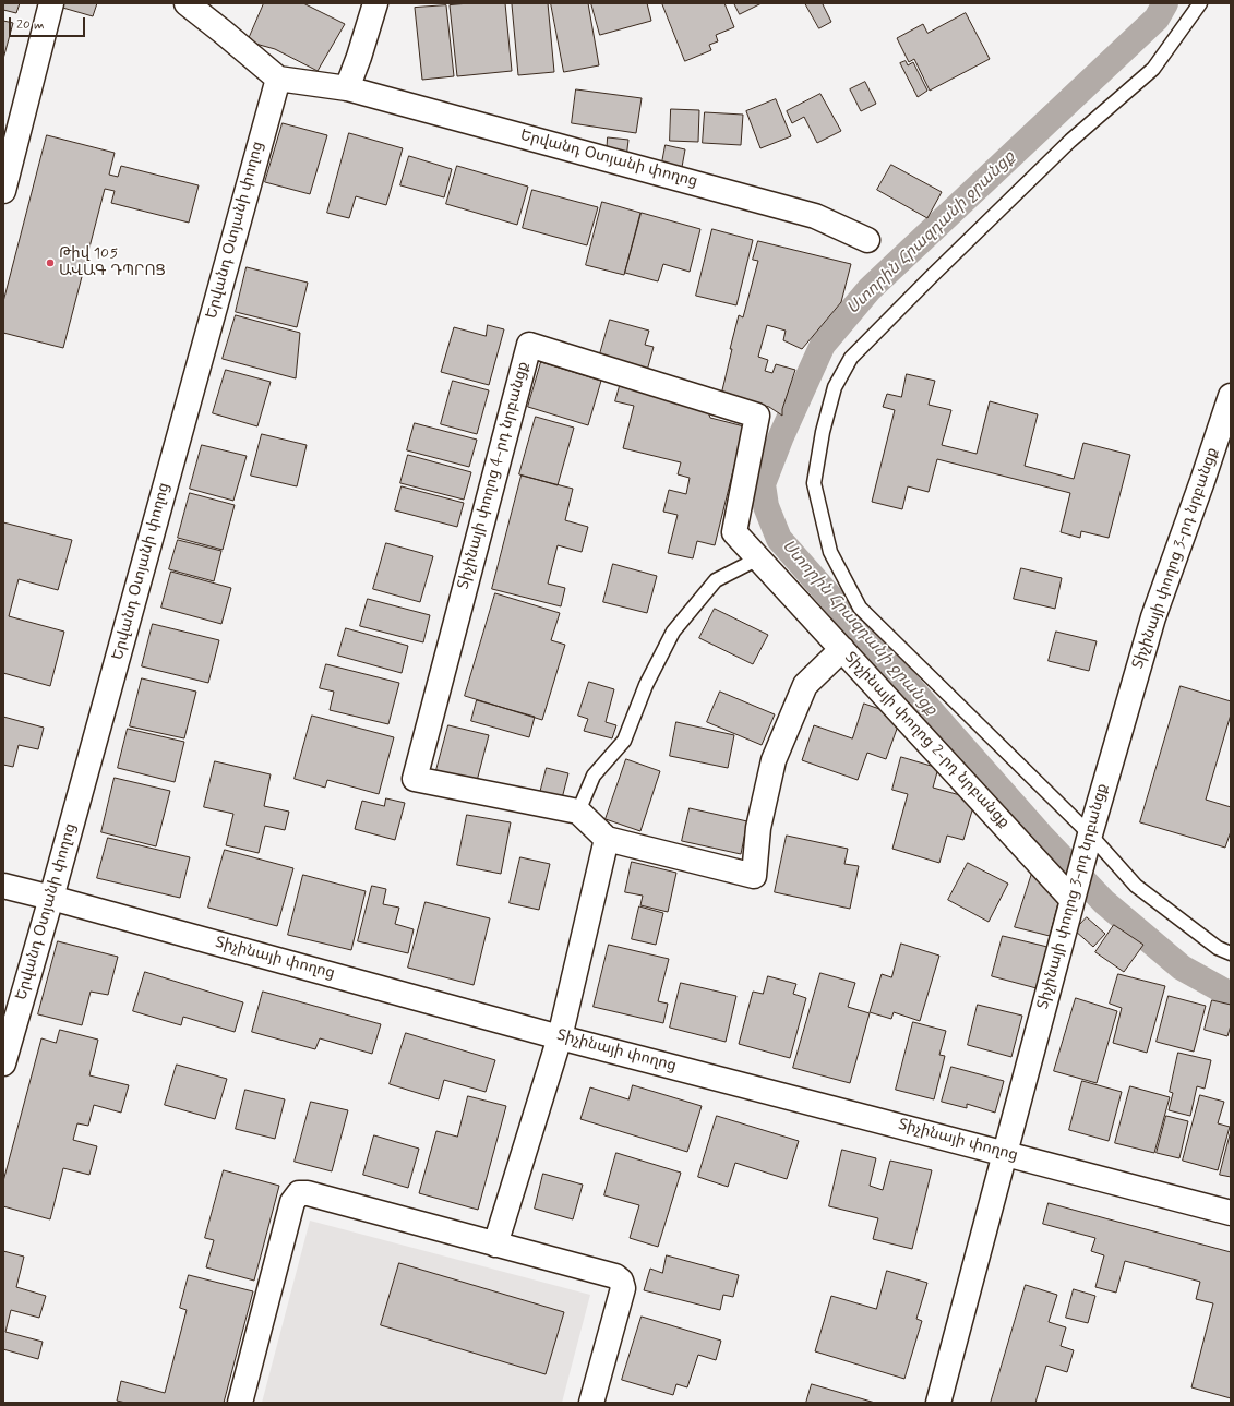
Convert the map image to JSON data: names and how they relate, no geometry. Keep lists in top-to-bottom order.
{
  "streets": {
    "street": [
      "Երվանդ Օտյանի փողոց",
      "Տիչինայի փողոց 4-րդ նրբանցք",
      "Տիչինայի փողոց 3-րդ նրբանցք",
      "Տիչինայի փողոց 2-րդ նրբանցք",
      "Տիչինայի փողոց"
    ]
  },
  "crossings": [
    ["Երվանդ Օտյանի փողոց", "Տիչինայի փողոց"],
    ["Տիչինայի փողոց 4-րդ նրբանցք", "Տիչինայի փողոց 2-րդ նրբանցք"],
    ["Տիչինայի փողոց 3-րդ նրբանցք", "Տիչինայի փողոց 2-րդ նրբանցք"],
    ["Տիչինայի փողոց 3-րդ նրբանցք", "Տիչինայի փողոց"]
  ],
  "water": ["Ստորին Հրազդանի ջրանցք"],
  "places": ["Թիվ 105 ԱՎԱԳ ԴՊՐՈՑ"],
  "scale_bar": "20 m"
}
